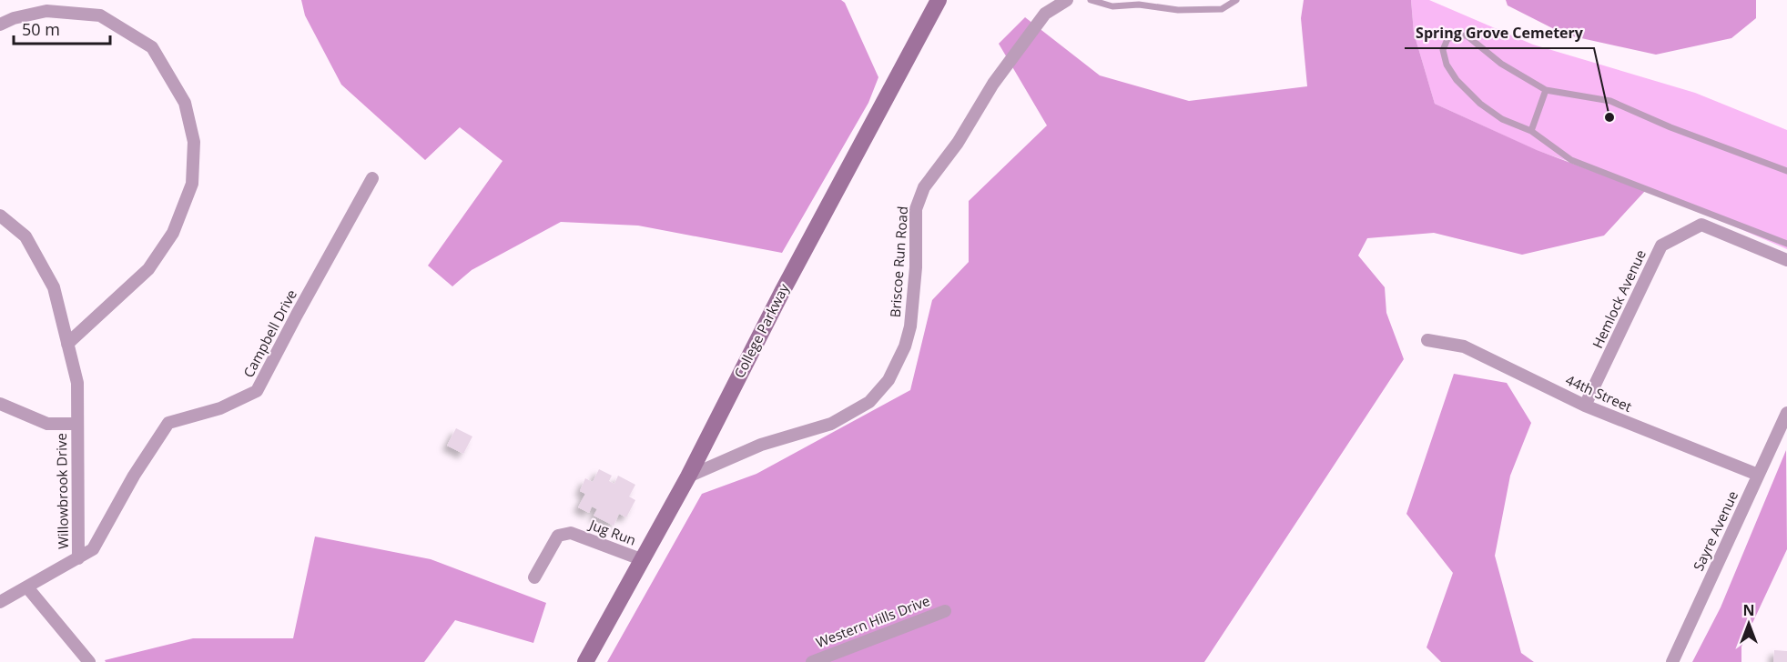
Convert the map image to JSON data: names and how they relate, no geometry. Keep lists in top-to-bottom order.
{
  "streets": {
    "street": [
      "Briscoe Run Road",
      "Hemlock Avenue",
      "College Parkway",
      "Campbell Drive",
      "44th Street",
      "Willowbrook Drive",
      "Sayre Avenue",
      "Jug Run",
      "Western Hills Drive"
    ]
  },
  "crossings": [
    ["Briscoe Run Road", "College Parkway"],
    ["Hemlock Avenue", "44th Street"],
    ["College Parkway", "Jug Run"],
    ["Campbell Drive", "Willowbrook Drive"],
    ["44th Street", "Sayre Avenue"]
  ],
  "places": ["Spring Grove Cemetery"],
  "scale_bar": "50 m",
  "north": "top"
}
